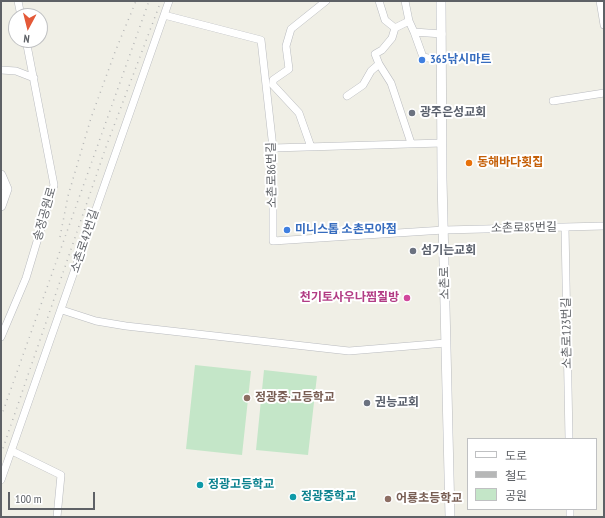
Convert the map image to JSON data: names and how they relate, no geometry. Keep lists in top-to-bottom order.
{
  "streets": {
    "street": [
      "소촌로86번길",
      "송정공원로",
      "소촌로85번길",
      "소촌로42번길",
      "소촌로",
      "소촌로123번길"
    ]
  },
  "crossings": [
    ["소촌로86번길", "소촌로85번길"],
    ["소촌로86번길", "소촌로42번길"],
    ["소촌로86번길", "소촌로"],
    ["소촌로85번길", "소촌로"],
    ["소촌로85번길", "소촌로123번길"]
  ],
  "places": [
    "365낚시마트",
    "광주은성교회",
    "동해바다횟집",
    "미니스톱 소촌모아점",
    "섬기는교회",
    "천기토사우나찜질방",
    "정광중·고등학교",
    "권능교회",
    "정광고등학교",
    "정광중학교",
    "어룡초등학교"
  ],
  "legend": ["도로", "철도", "공원"],
  "scale_bar": "100 m",
  "north": "bottom"
}
